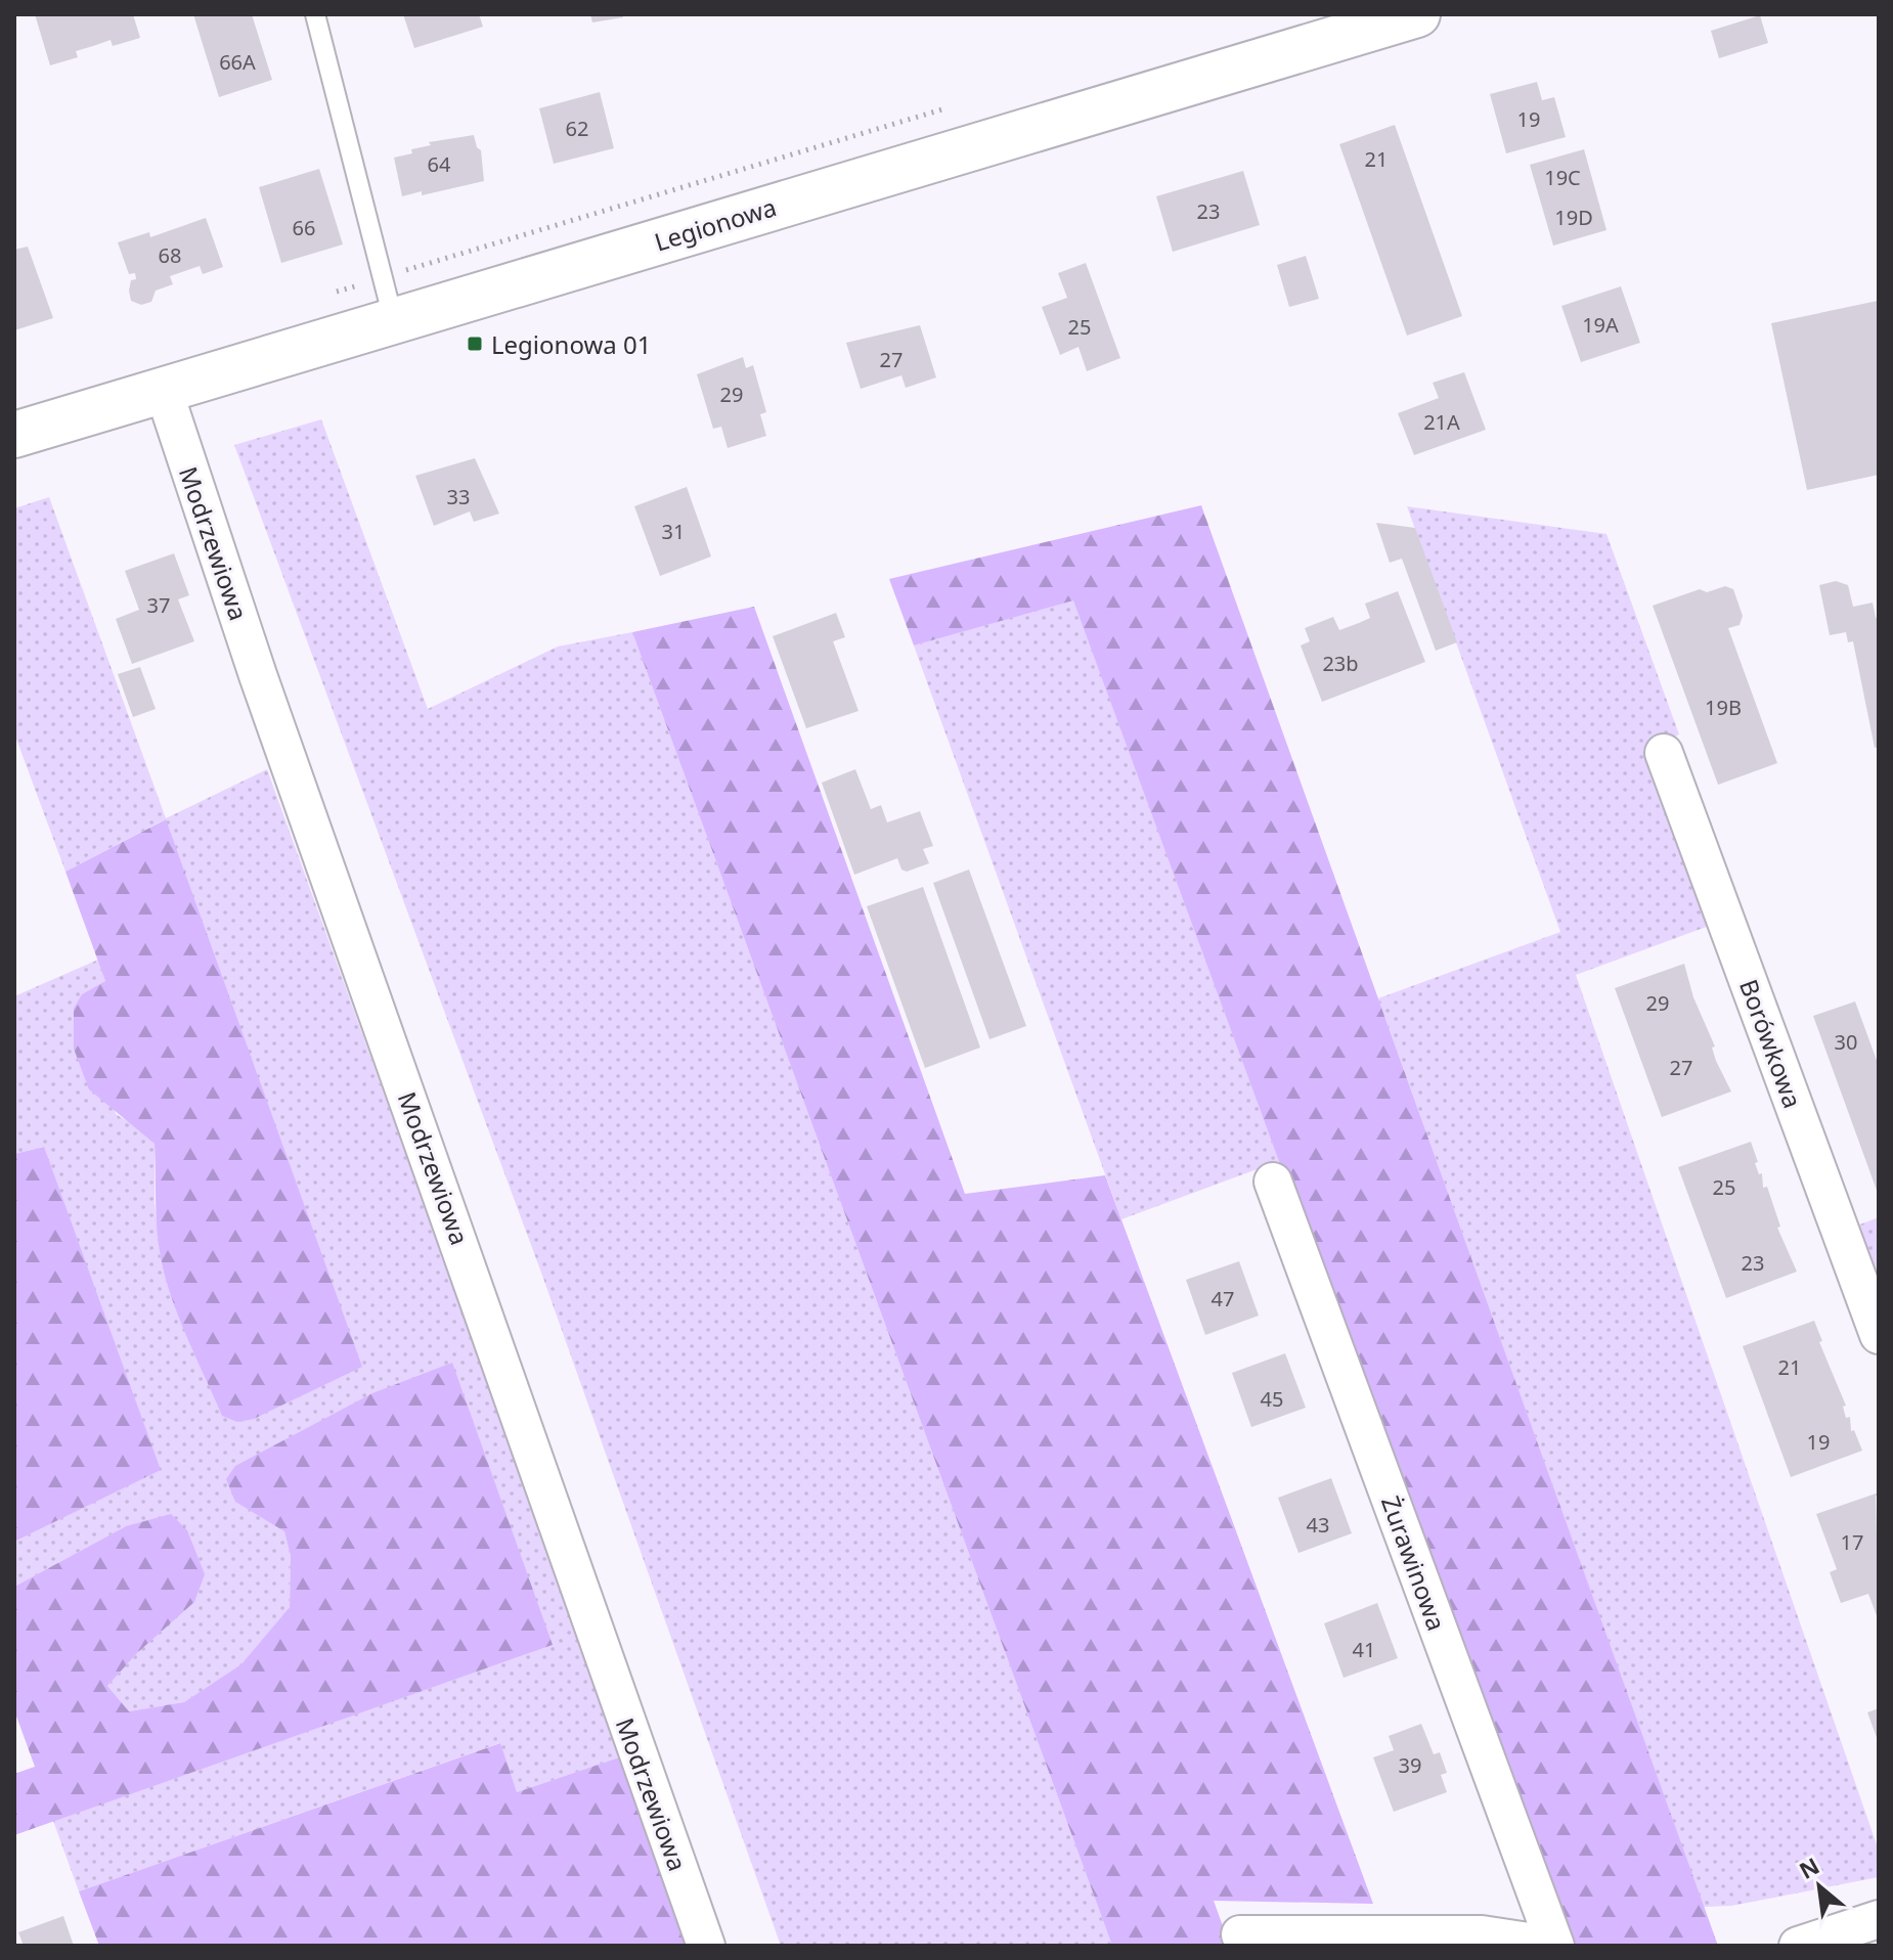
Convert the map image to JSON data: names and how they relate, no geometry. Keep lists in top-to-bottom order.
{
  "streets": {
    "main road": ["Legionowa"],
    "street": ["Modrzewiowa", "Borówkowa", "Żurawinowa"]
  },
  "crossings": [
    ["Legionowa", "Modrzewiowa"]
  ],
  "places": {
    "transit": ["Legionowa 01"]
  },
  "house_numbers": [
    "66A",
    "19",
    "62",
    "21",
    "64",
    "19C",
    "23",
    "19D",
    "66",
    "68",
    "19A",
    "25",
    "27",
    "29",
    "21A",
    "33",
    "31",
    "37",
    "23b",
    "19B",
    "29",
    "30",
    "27",
    "25",
    "23",
    "47",
    "21",
    "45",
    "19",
    "43",
    "17",
    "41",
    "39"
  ],
  "north": "top left"
}
